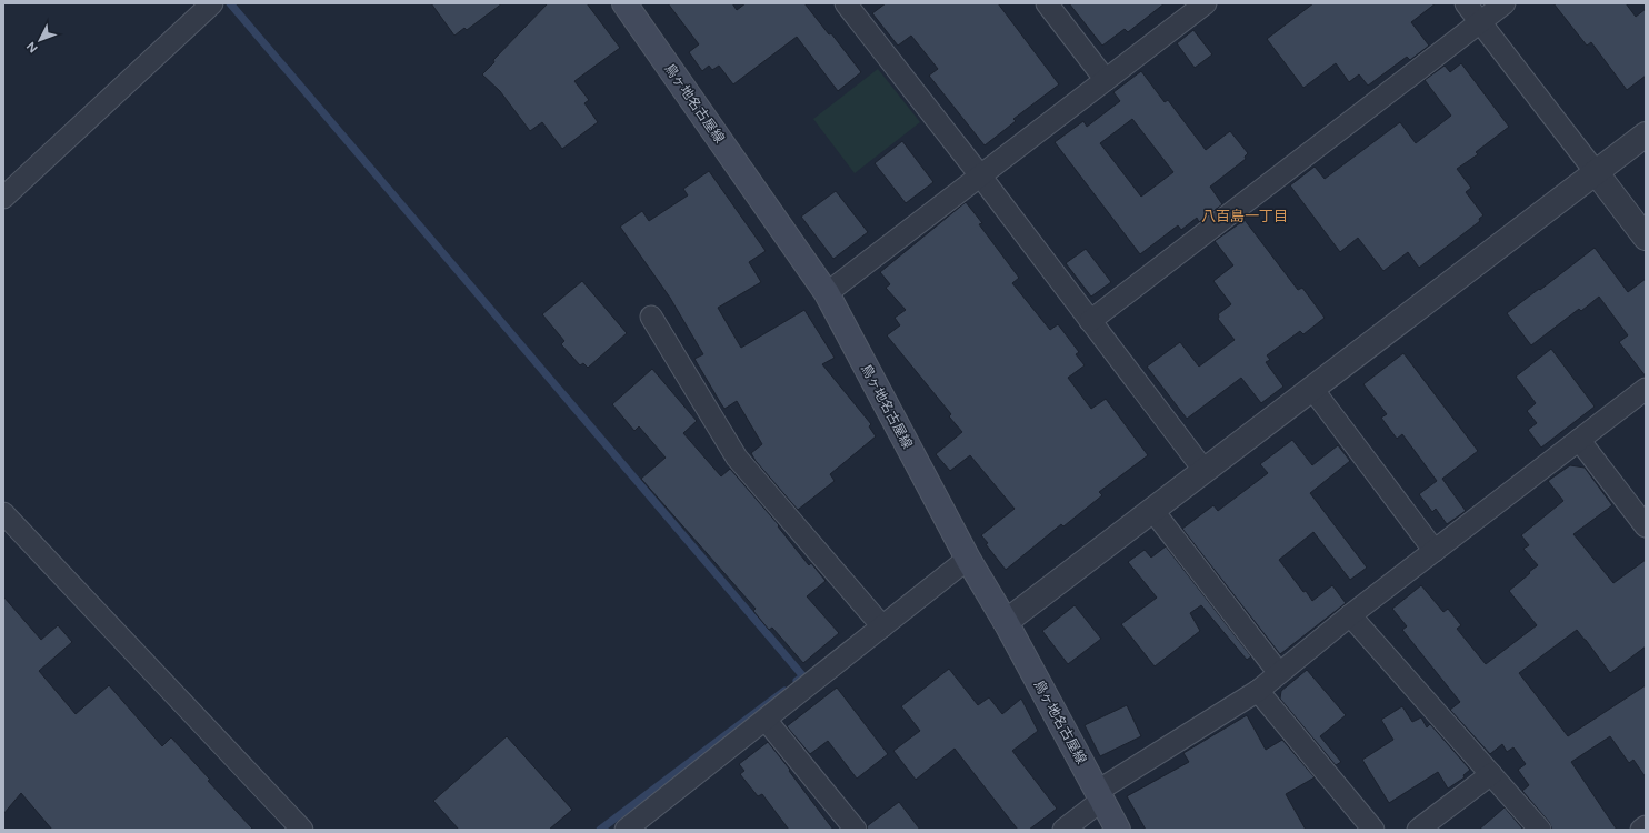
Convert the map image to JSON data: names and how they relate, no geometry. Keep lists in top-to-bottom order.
{
  "streets": {
    "main road": ["鳥ヶ地名古屋線"]
  },
  "districts": ["八百島一丁目"],
  "north": "bottom left"
}
